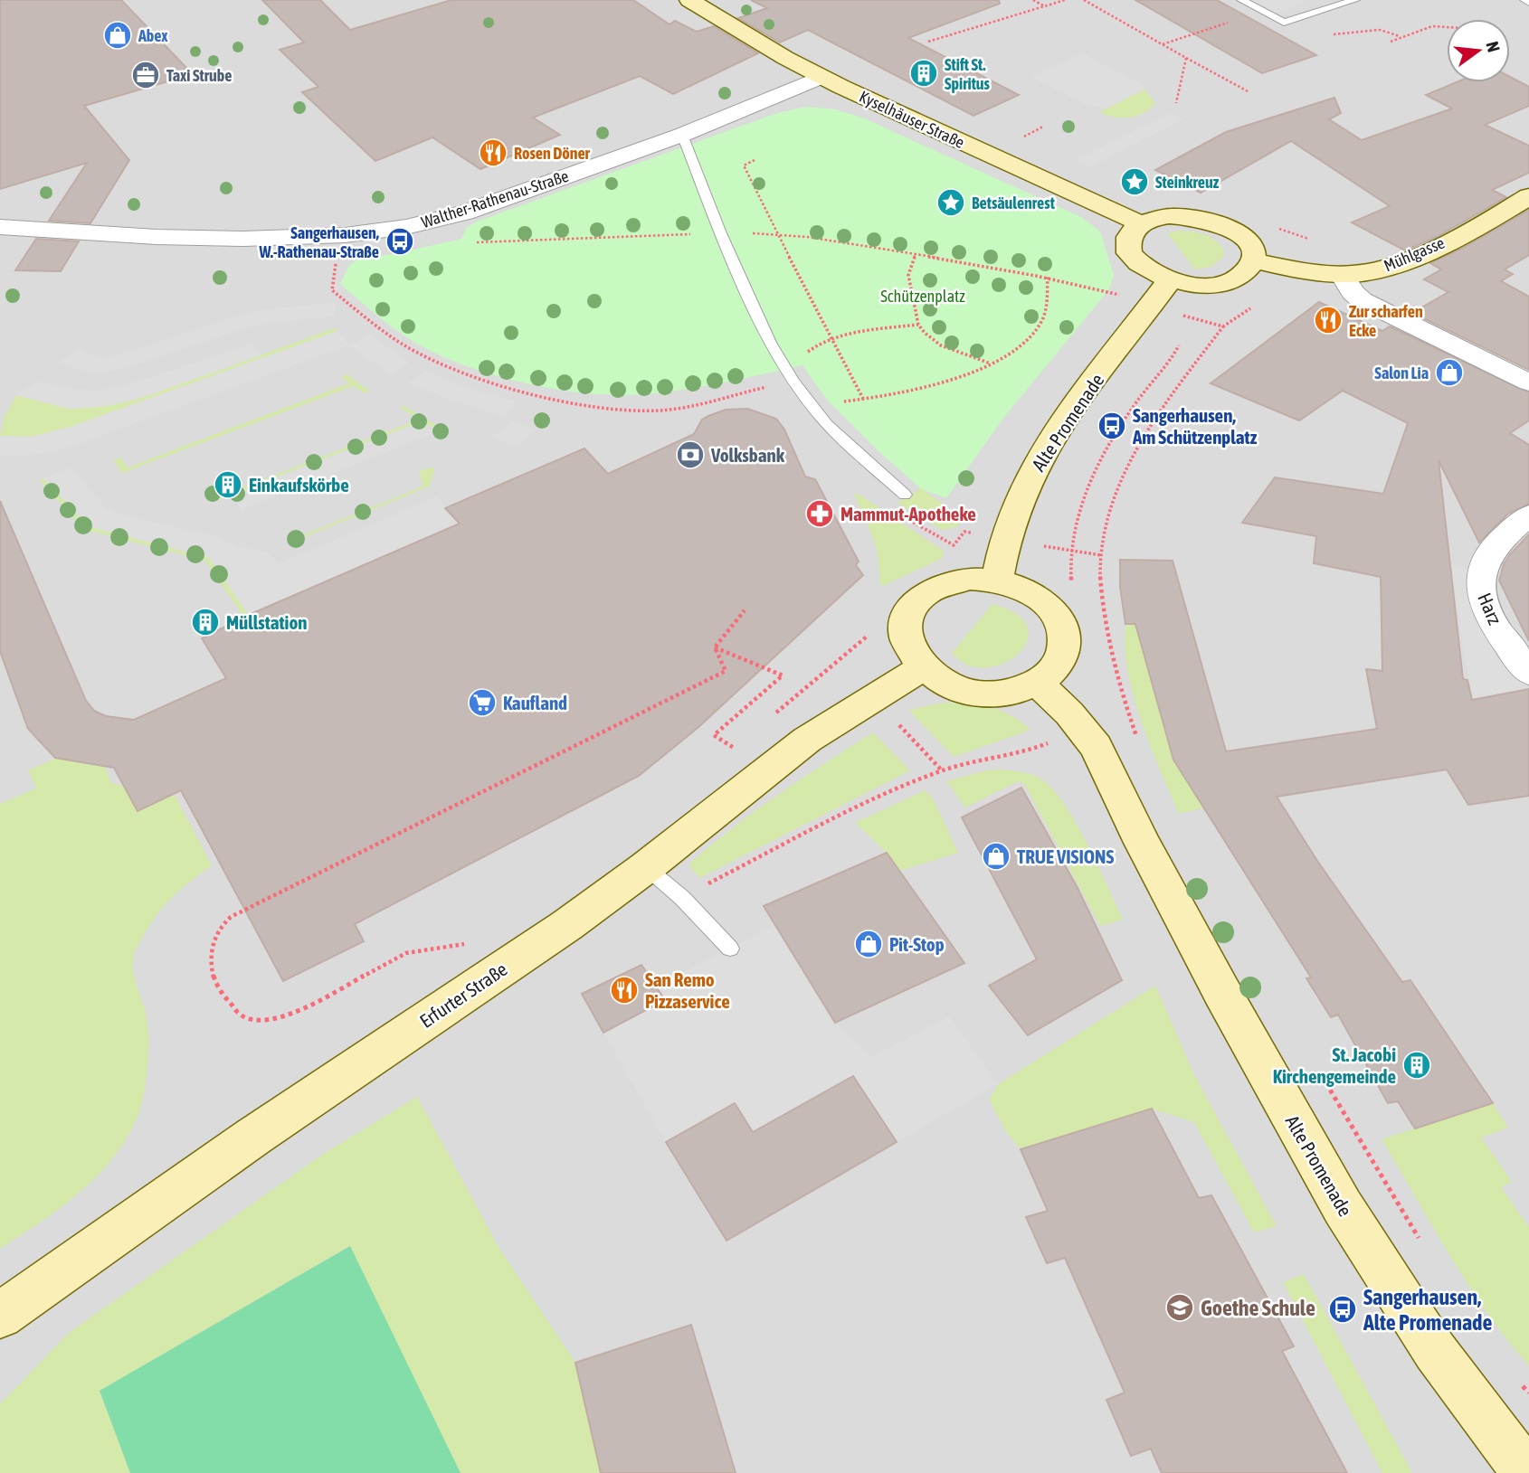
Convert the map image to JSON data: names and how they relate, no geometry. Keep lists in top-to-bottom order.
{
  "streets": {
    "main road": [
      "Kyselhäuser Straße",
      "Mühlgasse",
      "Alte Promenade",
      "Erfurter Straße"
    ],
    "street": ["Walther-Rathenau-Straße", "Harz"]
  },
  "crossings": [
    ["Kyselhäuser Straße", "Walther-Rathenau-Straße"],
    ["Alte Promenade", "Erfurter Straße"]
  ],
  "parks": ["Schützenplatz"],
  "places": {
    "shop": [
      "Abex",
      "Salon Lia",
      "TRUE VISIONS",
      "Pit-Stop"
    ],
    "building": [
      "Stift St. Spiritus",
      "Einkaufskörbe",
      "Müllstation",
      "St. Jacobi Kirchengemeinde"
    ],
    "office": ["Taxi Strube"],
    "restaurant": ["Rosen Döner", "Zur scharfen Ecke", "San Remo Pizzaservice"],
    "place": ["Steinkreuz", "Betsäulenrest"],
    "bus stop": ["Sangerhausen, W.-Rathenau-Straße", "Sangerhausen, Am Schützenplatz", "Sangerhausen, Alte Promenade"],
    "bank": ["Volksbank"],
    "pharmacy": ["Mammut-Apotheke"],
    "supermarket": ["Kaufland"],
    "school or university": ["Goethe Schule"]
  },
  "north": "right"
}
